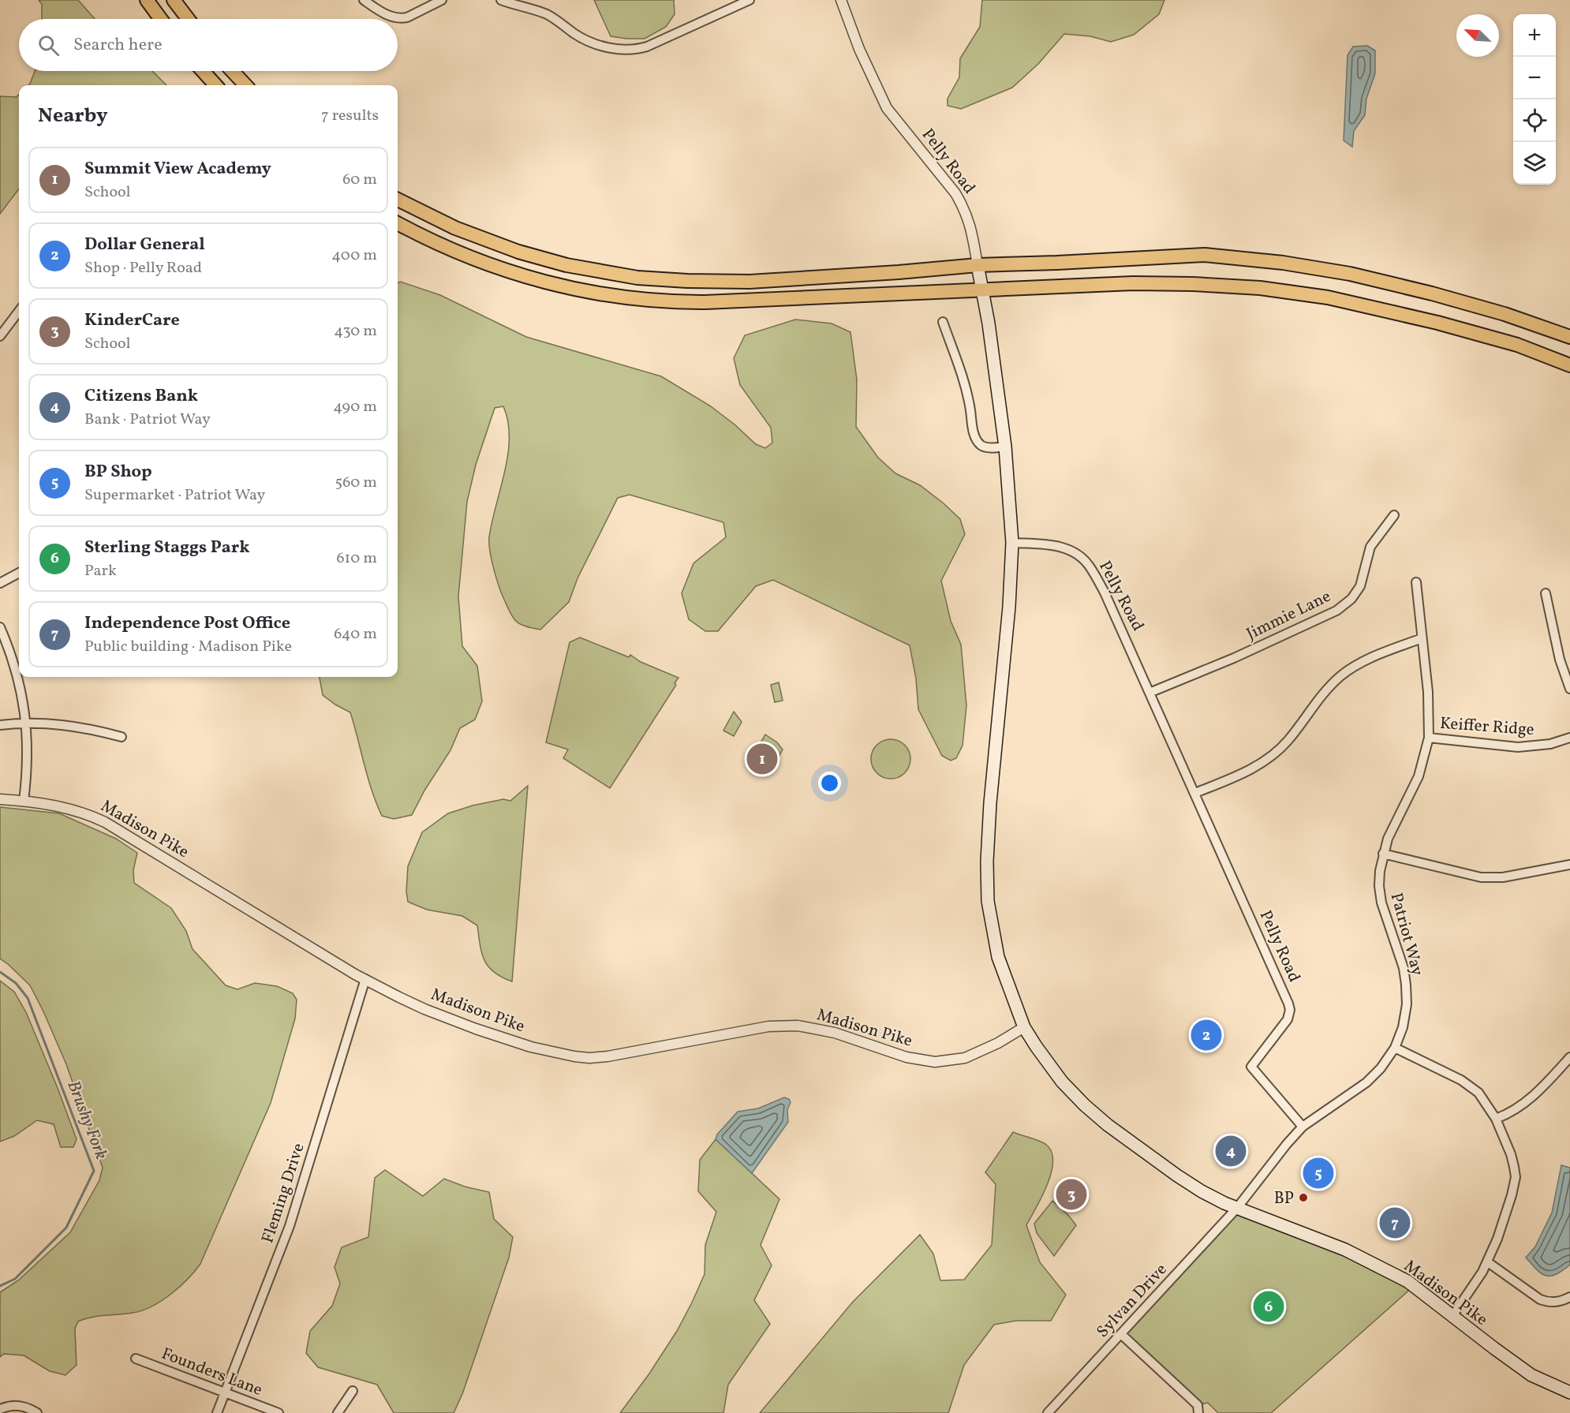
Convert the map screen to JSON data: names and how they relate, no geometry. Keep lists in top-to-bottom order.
{
  "streets": {
    "main road": ["Pelly Road", "Madison Pike"],
    "street": [
      "Jimmie Lane",
      "Keiffer Ridge",
      "Patriot Way",
      "Fleming Drive",
      "Sylvan Drive",
      "Founders Lane"
    ]
  },
  "crossings": [
    ["Pelly Road", "Jimmie Lane"],
    ["Pelly Road", "Patriot Way"],
    ["Keiffer Ridge", "Patriot Way"],
    ["Madison Pike", "Patriot Way"],
    ["Madison Pike", "Fleming Drive"],
    ["Madison Pike", "Sylvan Drive"],
    ["Patriot Way", "Sylvan Drive"],
    ["Fleming Drive", "Founders Lane"]
  ],
  "water": ["Brushy Fork"],
  "places": ["BP"],
  "north": "top left",
  "page": {
    "map_buttons": ["+", "−"],
    "search": "Search here",
    "heading": ["Nearby", "7 results"],
    "list": [
      {
        "mark": "1",
        "name": "Summit View Academy",
        "note": "School",
        "value": "60 m"
      },
      {
        "mark": "2",
        "name": "Dollar General",
        "note": "Shop · Pelly Road",
        "value": "400 m"
      },
      {
        "mark": "3",
        "name": "KinderCare",
        "note": "School",
        "value": "430 m"
      },
      {
        "mark": "4",
        "name": "Citizens Bank",
        "note": "Bank · Patriot Way",
        "value": "490 m"
      },
      {
        "mark": "5",
        "name": "BP Shop",
        "note": "Supermarket · Patriot Way",
        "value": "560 m"
      },
      {
        "mark": "6",
        "name": "Sterling Staggs Park",
        "note": "Park",
        "value": "610 m"
      },
      {
        "mark": "7",
        "name": "Independence Post Office",
        "note": "Public building · Madison Pike",
        "value": "640 m"
      }
    ],
    "pins": [
      "1",
      "2",
      "4",
      "5",
      "3",
      "7",
      "6"
    ]
  }
}
